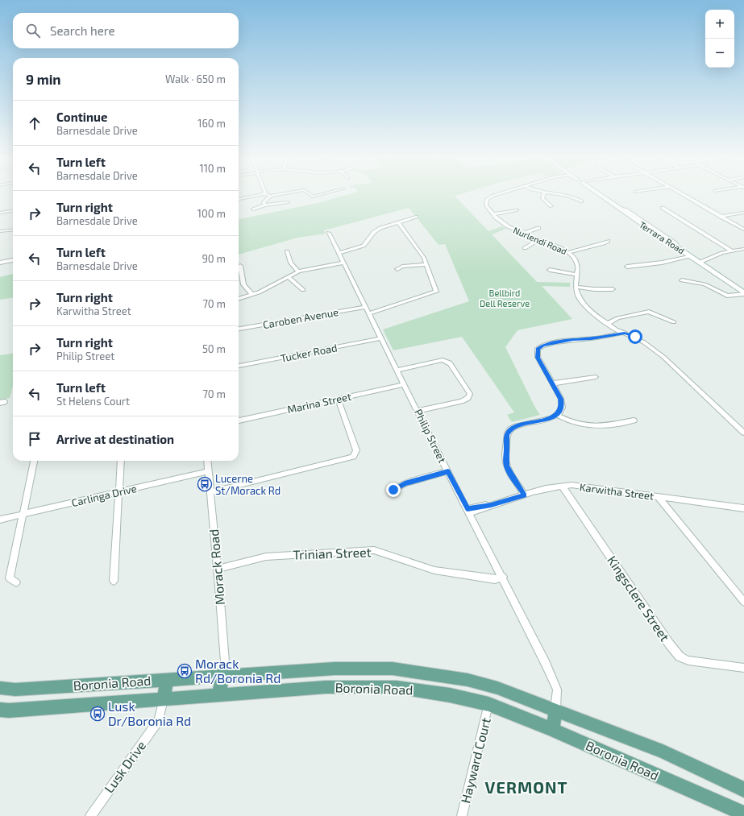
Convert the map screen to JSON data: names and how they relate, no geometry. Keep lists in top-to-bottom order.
{
  "streets": {
    "main road": ["Terrara Road", "Boronia Road"],
    "street": [
      "Nurlendi Road",
      "Caroben Avenue",
      "Tucker Road",
      "Marina Street",
      "Philip Street",
      "Karwitha Street",
      "Carlinga Drive",
      "Trinian Street",
      "Morack Road",
      "Kingsclere Street",
      "Hayward Court",
      "Lusk Drive"
    ]
  },
  "crossings": [
    ["Caroben Avenue", "Philip Street"],
    ["Tucker Road", "Philip Street"],
    ["Marina Street", "Philip Street"],
    ["Philip Street", "Karwitha Street"],
    ["Philip Street", "Trinian Street"],
    ["Philip Street", "Boronia Road"],
    ["Karwitha Street", "Kingsclere Street"],
    ["Carlinga Drive", "Morack Road"],
    ["Trinian Street", "Morack Road"],
    ["Morack Road", "Boronia Road"],
    ["Boronia Road", "Hayward Court"],
    ["Boronia Road", "Lusk Drive"]
  ],
  "districts": ["VERMONT"],
  "parks": ["Bellbird Dell Reserve"],
  "places": {
    "bus stop": ["Lucerne St/Morack Rd", "Morack Rd/Boronia Rd", "Lusk Dr/Boronia Rd"]
  },
  "page": {
    "map_buttons": ["+", "−"],
    "search": "Search here",
    "heading": ["9 min", "Walk · 650 m"],
    "list": [
      ["Continue", "Barnesdale Drive", "160 m"],
      ["Turn left", "Barnesdale Drive", "110 m"],
      ["Turn right", "Barnesdale Drive", "100 m"],
      ["Turn left", "Barnesdale Drive", "90 m"],
      ["Turn right", "Karwitha Street", "70 m"],
      ["Turn right", "Philip Street", "50 m"],
      ["Turn left", "St Helens Court", "70 m"],
      "Arrive at destination"
    ]
  }
}
